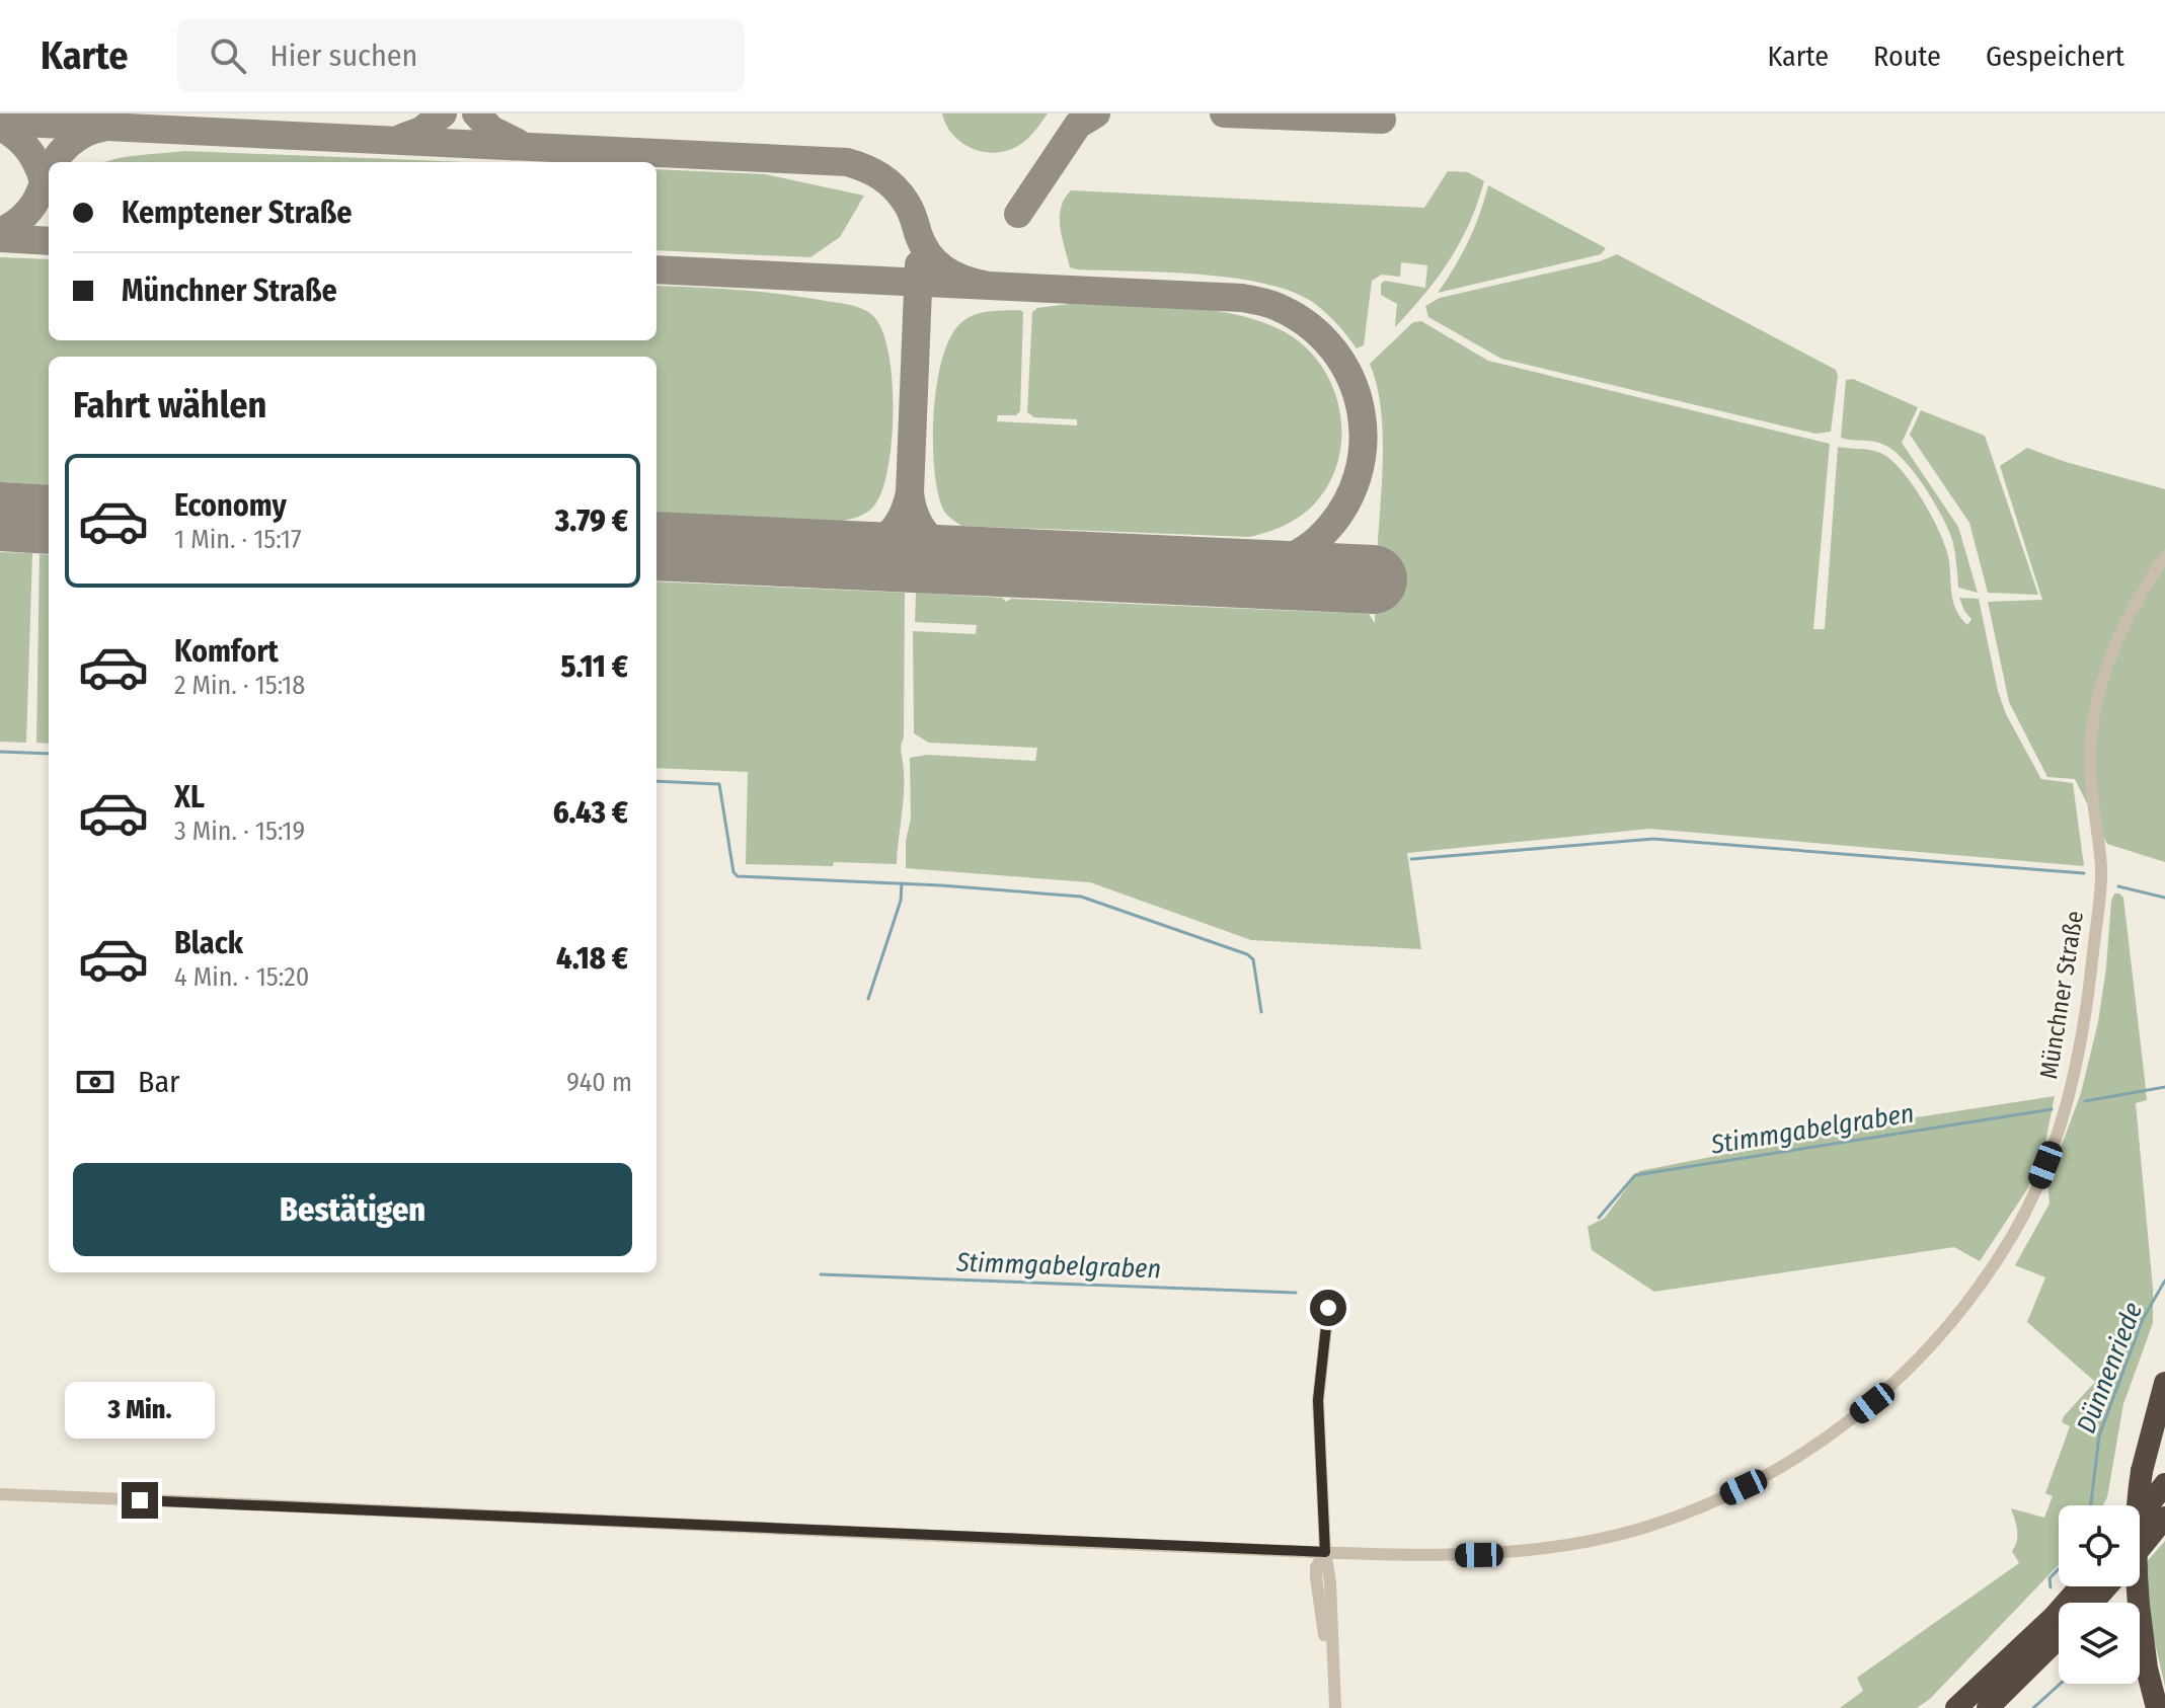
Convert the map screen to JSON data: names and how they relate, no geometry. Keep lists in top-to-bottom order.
{
  "streets": {
    "street": ["Münchner Straße"]
  },
  "water": ["Stimmgabelgraben", "Dünnenriede"],
  "page": {
    "header": "Karte",
    "search": "Hier suchen",
    "nav": ["Karte", "Route", "Gespeichert"],
    "banner": ["Kemptener Straße", "Münchner Straße"],
    "heading": "Fahrt wählen",
    "list": [
      {
        "name": "Economy",
        "note": "1 Min. · 15:17",
        "value": "3.79 €"
      },
      {
        "name": "Komfort",
        "note": "2 Min. · 15:18",
        "value": "5.11 €"
      },
      {
        "name": "XL",
        "note": "3 Min. · 15:19",
        "value": "6.43 €"
      },
      {
        "name": "Black",
        "note": "4 Min. · 15:20",
        "value": "4.18 €"
      }
    ],
    "pay": ["Bar", "940 m"],
    "buttons": "Bestätigen",
    "bubble": "3 Min."
  }
}
